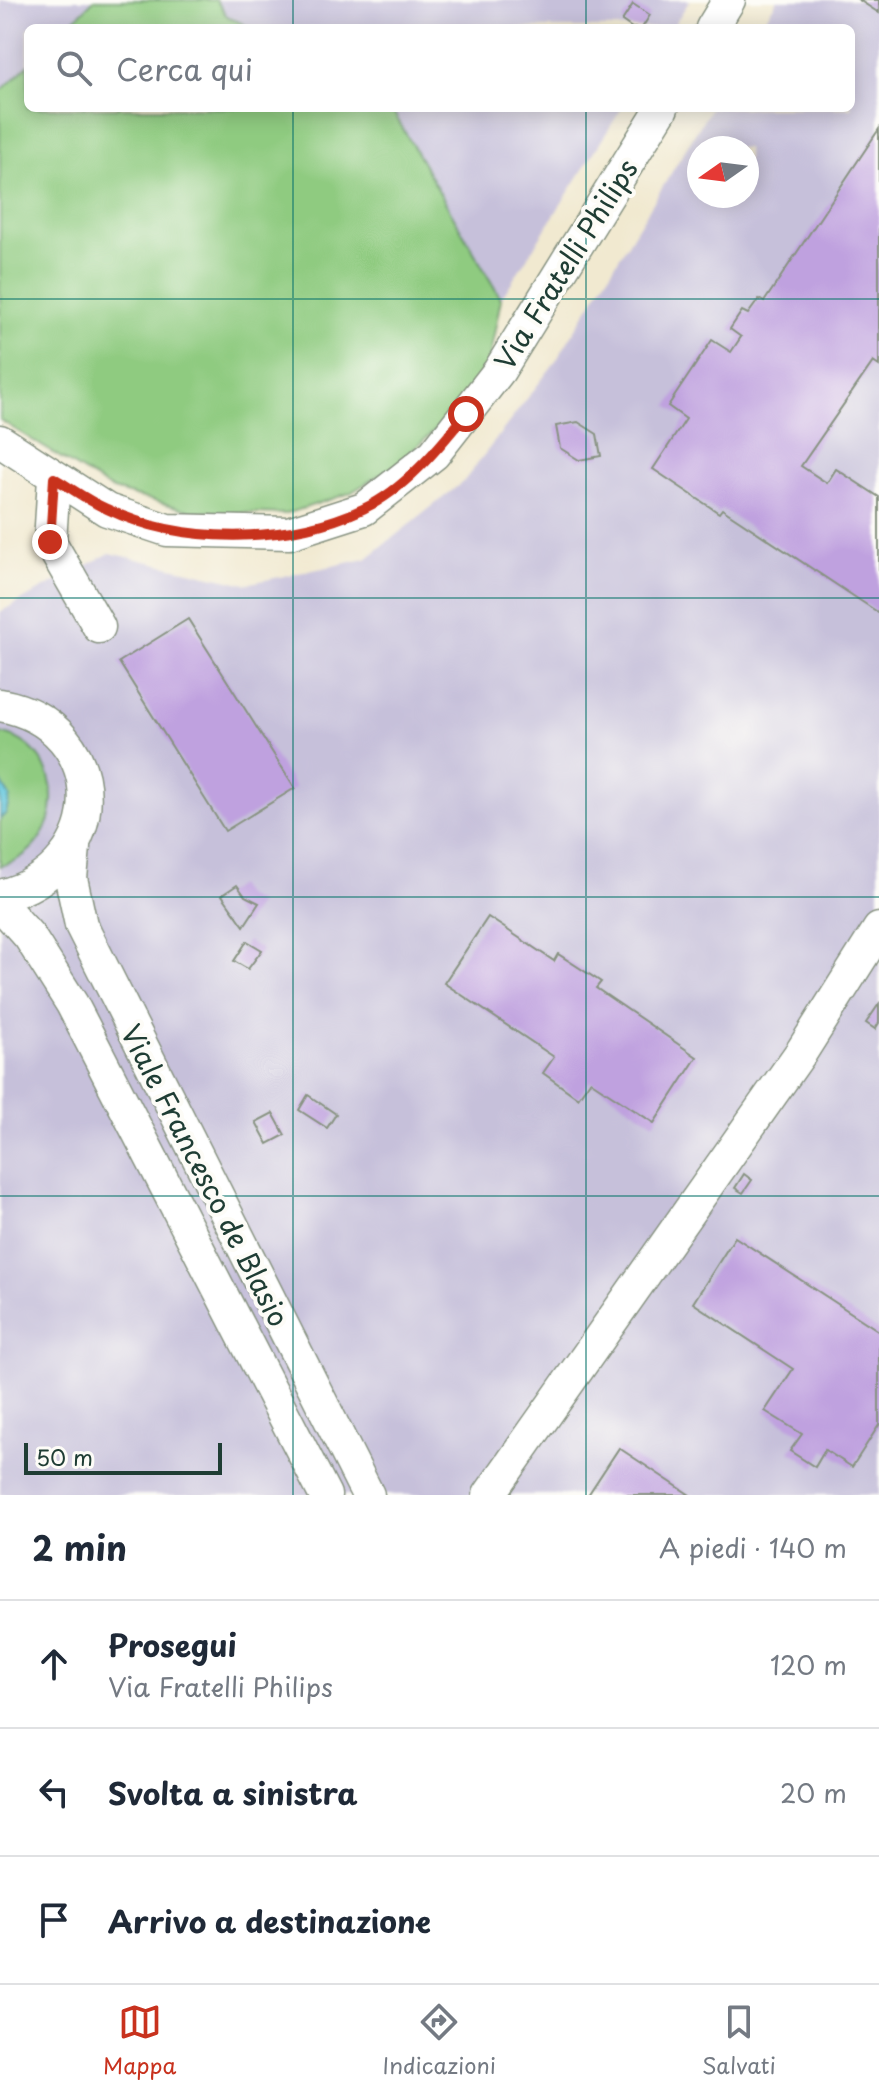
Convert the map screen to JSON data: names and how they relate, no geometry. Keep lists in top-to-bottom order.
{
  "streets": {
    "street": ["Via Fratelli Philips", "Viale Francesco de Blasio"]
  },
  "scale_bar": "50 m",
  "north": "left",
  "page": {
    "search": "Cerca qui",
    "scale": "50 m",
    "heading": ["2 min", "A piedi · 140 m"],
    "list": [
      ["Prosegui", "Via Fratelli Philips", "120 m"],
      ["Svolta a sinistra", "20 m"],
      "Arrivo a destinazione"
    ],
    "nav": ["Mappa", "Indicazioni", "Salvati"]
  }
}
